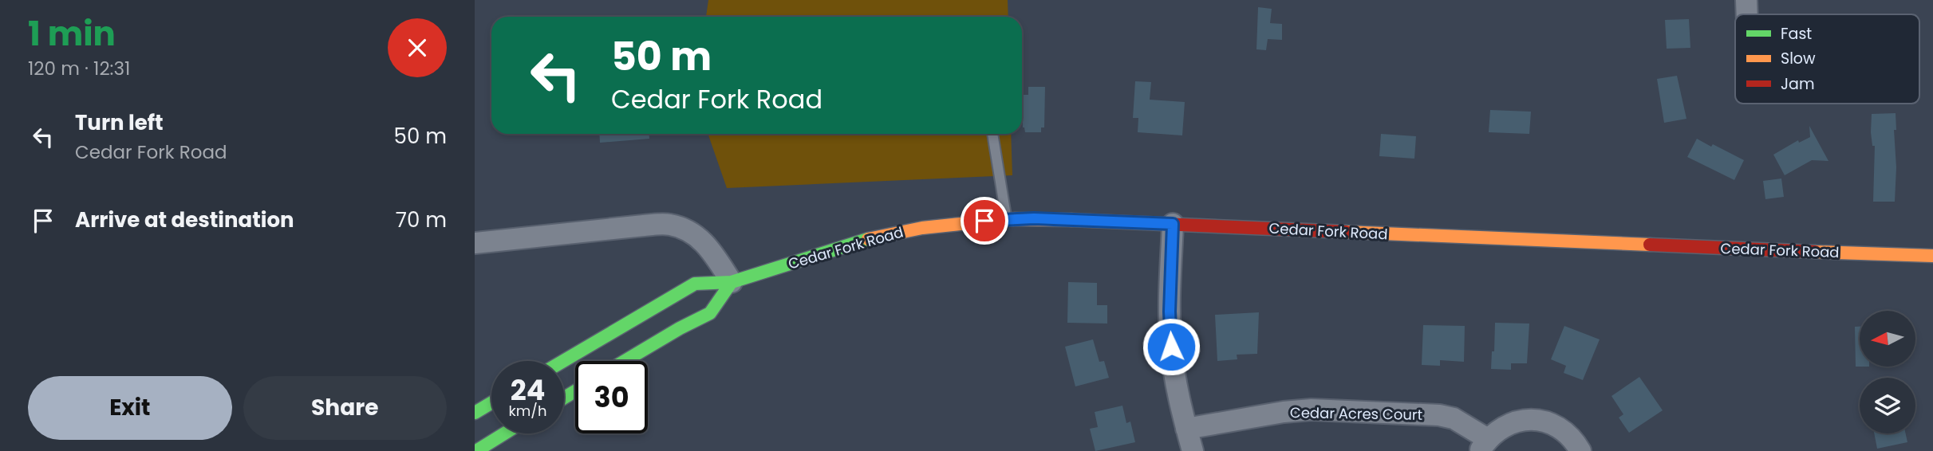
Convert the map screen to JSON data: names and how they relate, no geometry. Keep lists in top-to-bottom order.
{
  "streets": {
    "street": ["Cedar Fork Road", "Cedar Acres Court"]
  },
  "legend": ["Fast", "Slow", "Jam"],
  "north": "left",
  "page": {
    "heading": ["1 min", "120 m · 12:31"],
    "turn": ["50 m", "Cedar Fork Road"],
    "list": [
      {
        "name": "Turn left",
        "note": "Cedar Fork Road",
        "value": "50 m"
      },
      {
        "name": "Arrive at destination",
        "value": "70 m"
      }
    ],
    "speed": "24 km/h",
    "limit": "30",
    "buttons": ["Exit", "Share"]
  }
}
